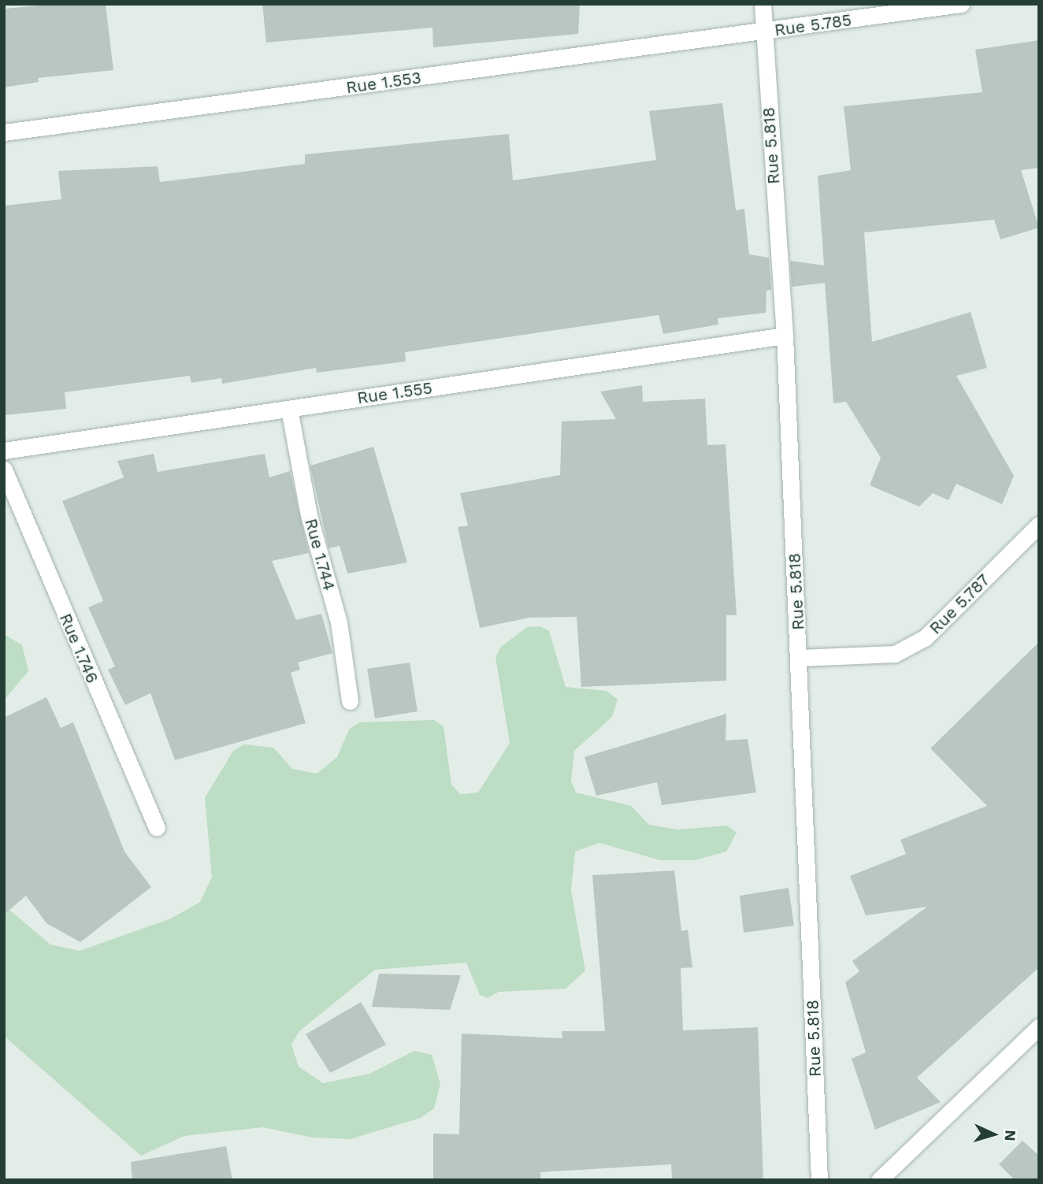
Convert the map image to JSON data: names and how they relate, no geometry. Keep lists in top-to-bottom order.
{
  "streets": {
    "street": [
      "Rue 5.785",
      "Rue 1.553",
      "Rue 5.818",
      "Rue 1.555",
      "Rue 1.744",
      "Rue 5.787",
      "Rue 1.746"
    ]
  },
  "crossings": [
    ["Rue 5.785", "Rue 1.553"],
    ["Rue 5.785", "Rue 5.818"],
    ["Rue 1.553", "Rue 5.818"],
    ["Rue 5.818", "Rue 1.555"],
    ["Rue 5.818", "Rue 5.787"],
    ["Rue 1.555", "Rue 1.744"]
  ],
  "north": "right"
}
